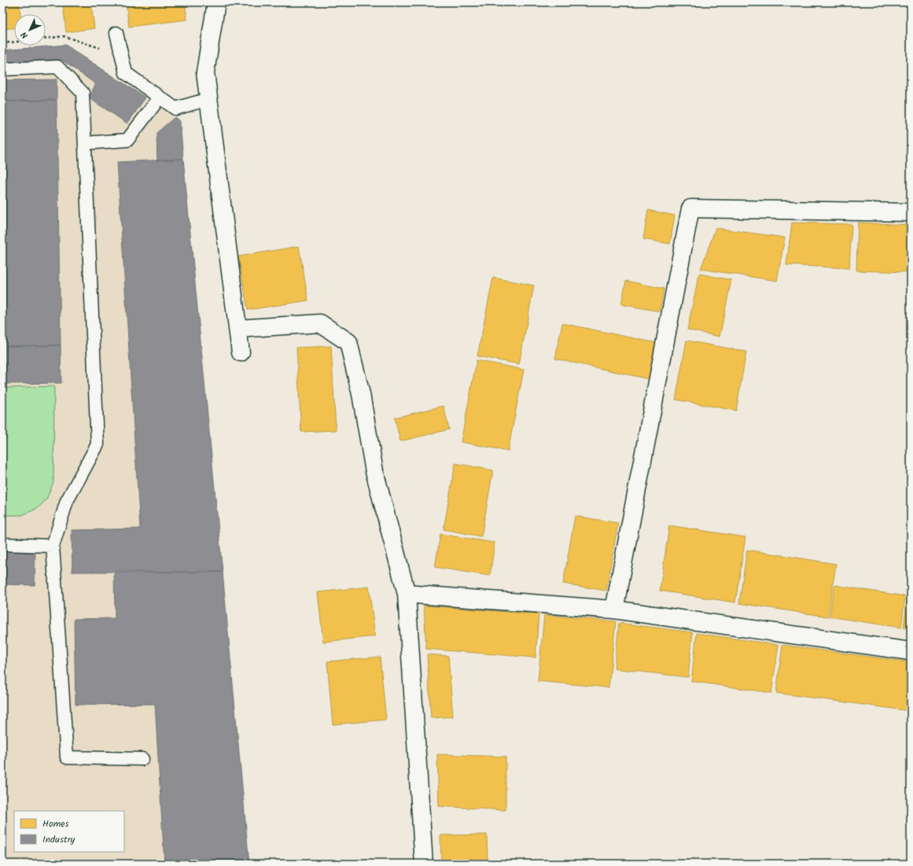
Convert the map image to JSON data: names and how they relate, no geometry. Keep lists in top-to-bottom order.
{
  "legend": ["Homes", "Industry"],
  "north": "bottom left"
}
